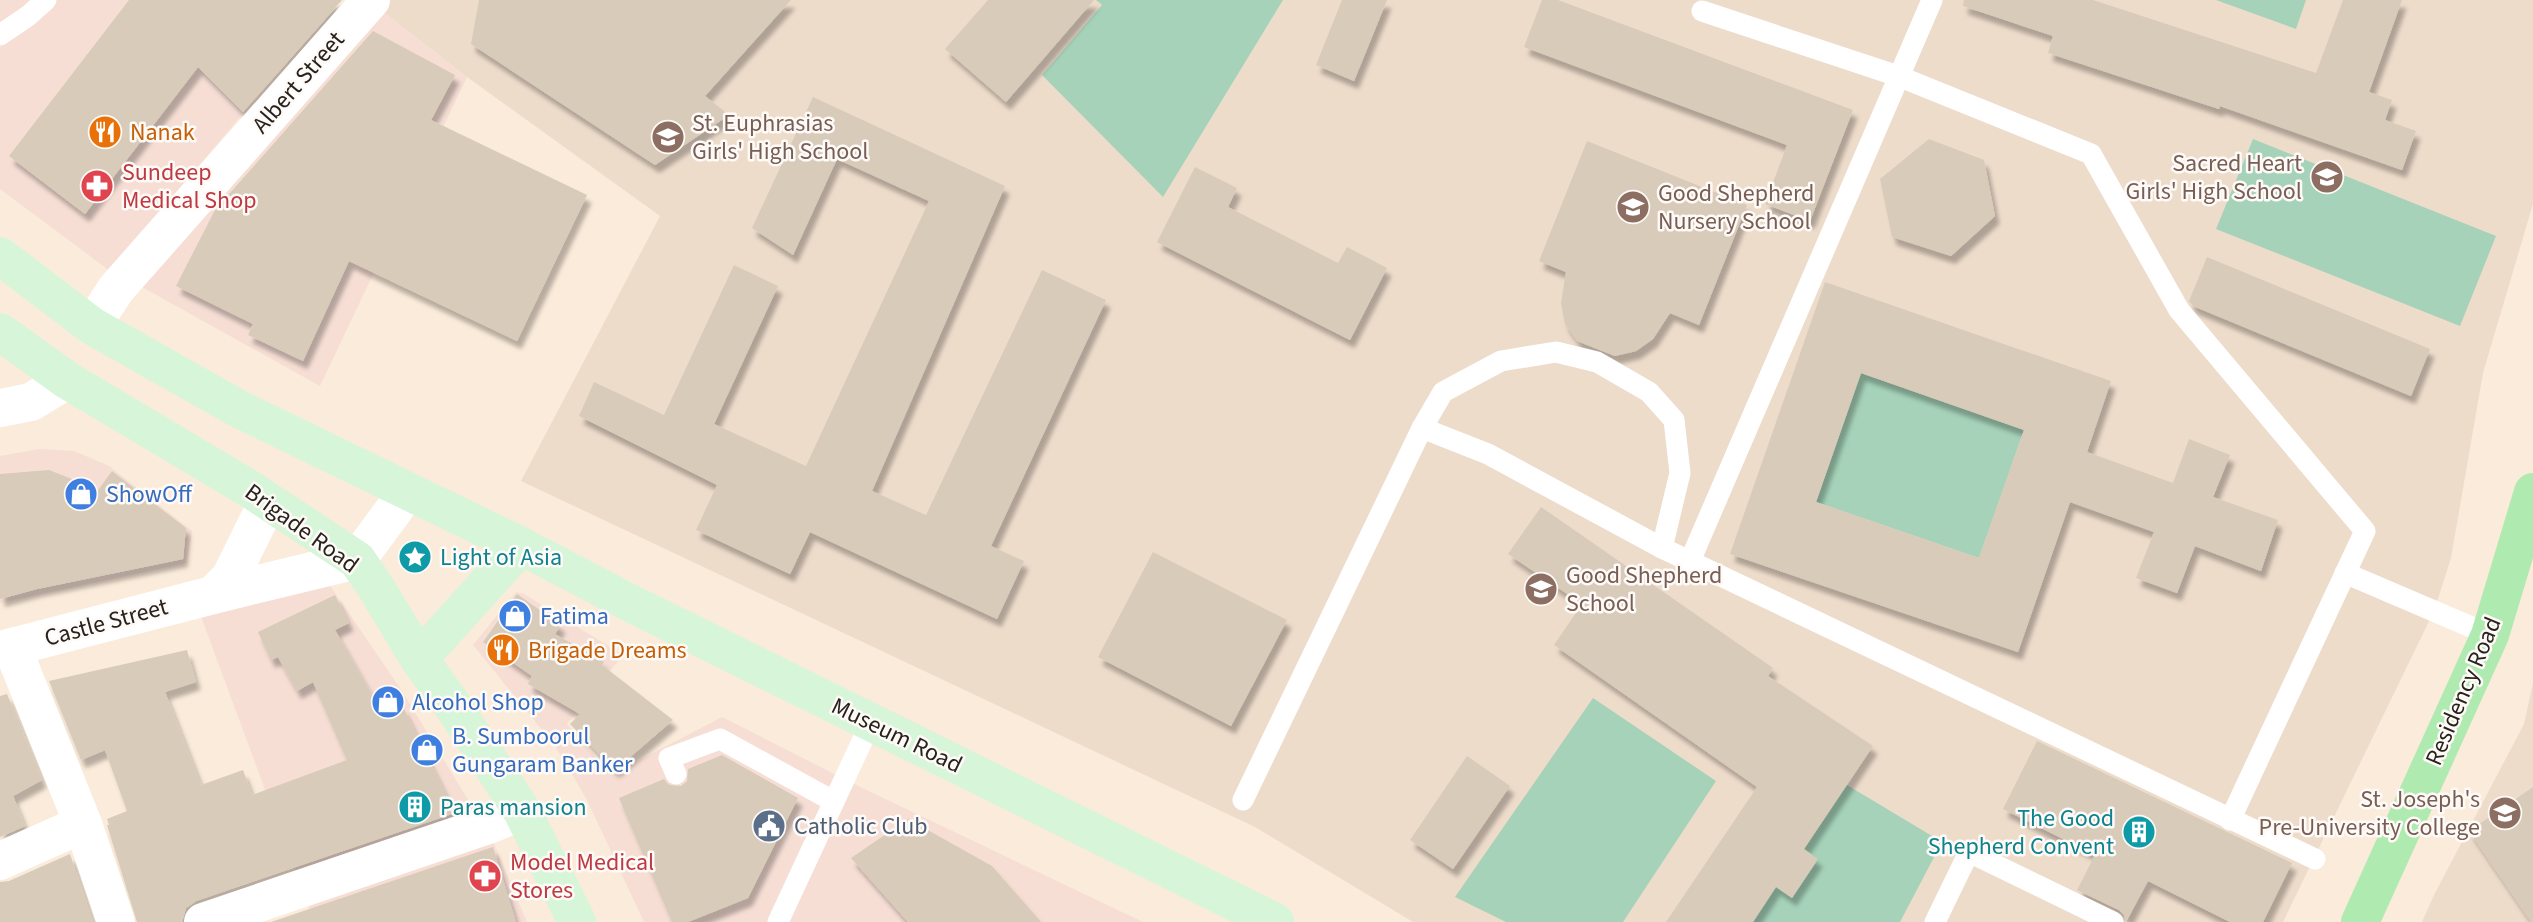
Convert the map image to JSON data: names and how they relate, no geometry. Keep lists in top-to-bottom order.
{
  "streets": {
    "main road": ["Brigade Road", "Residency Road", "Museum Road"],
    "street": ["Albert Street", "Castle Street"]
  },
  "crossings": [
    ["Brigade Road", "Castle Street"]
  ],
  "places": {
    "restaurant": ["Nanak", "Brigade Dreams"],
    "school or university": [
      "St. Euphrasias Girls' High School",
      "Sacred Heart Girls' High School",
      "Good Shepherd Nursery School",
      "Good Shepherd School",
      "St. Joseph's Pre-University College"
    ],
    "pharmacy": ["Sundeep Medical Shop", "Model Medical Stores"],
    "shop": [
      "ShowOff",
      "Fatima",
      "Alcohol Shop",
      "B. Sumboorul Gungaram Banker"
    ],
    "place": ["Light of Asia"],
    "building": ["Paras mansion", "The Good Shepherd Convent"],
    "public building": ["Catholic Club"]
  }
}
